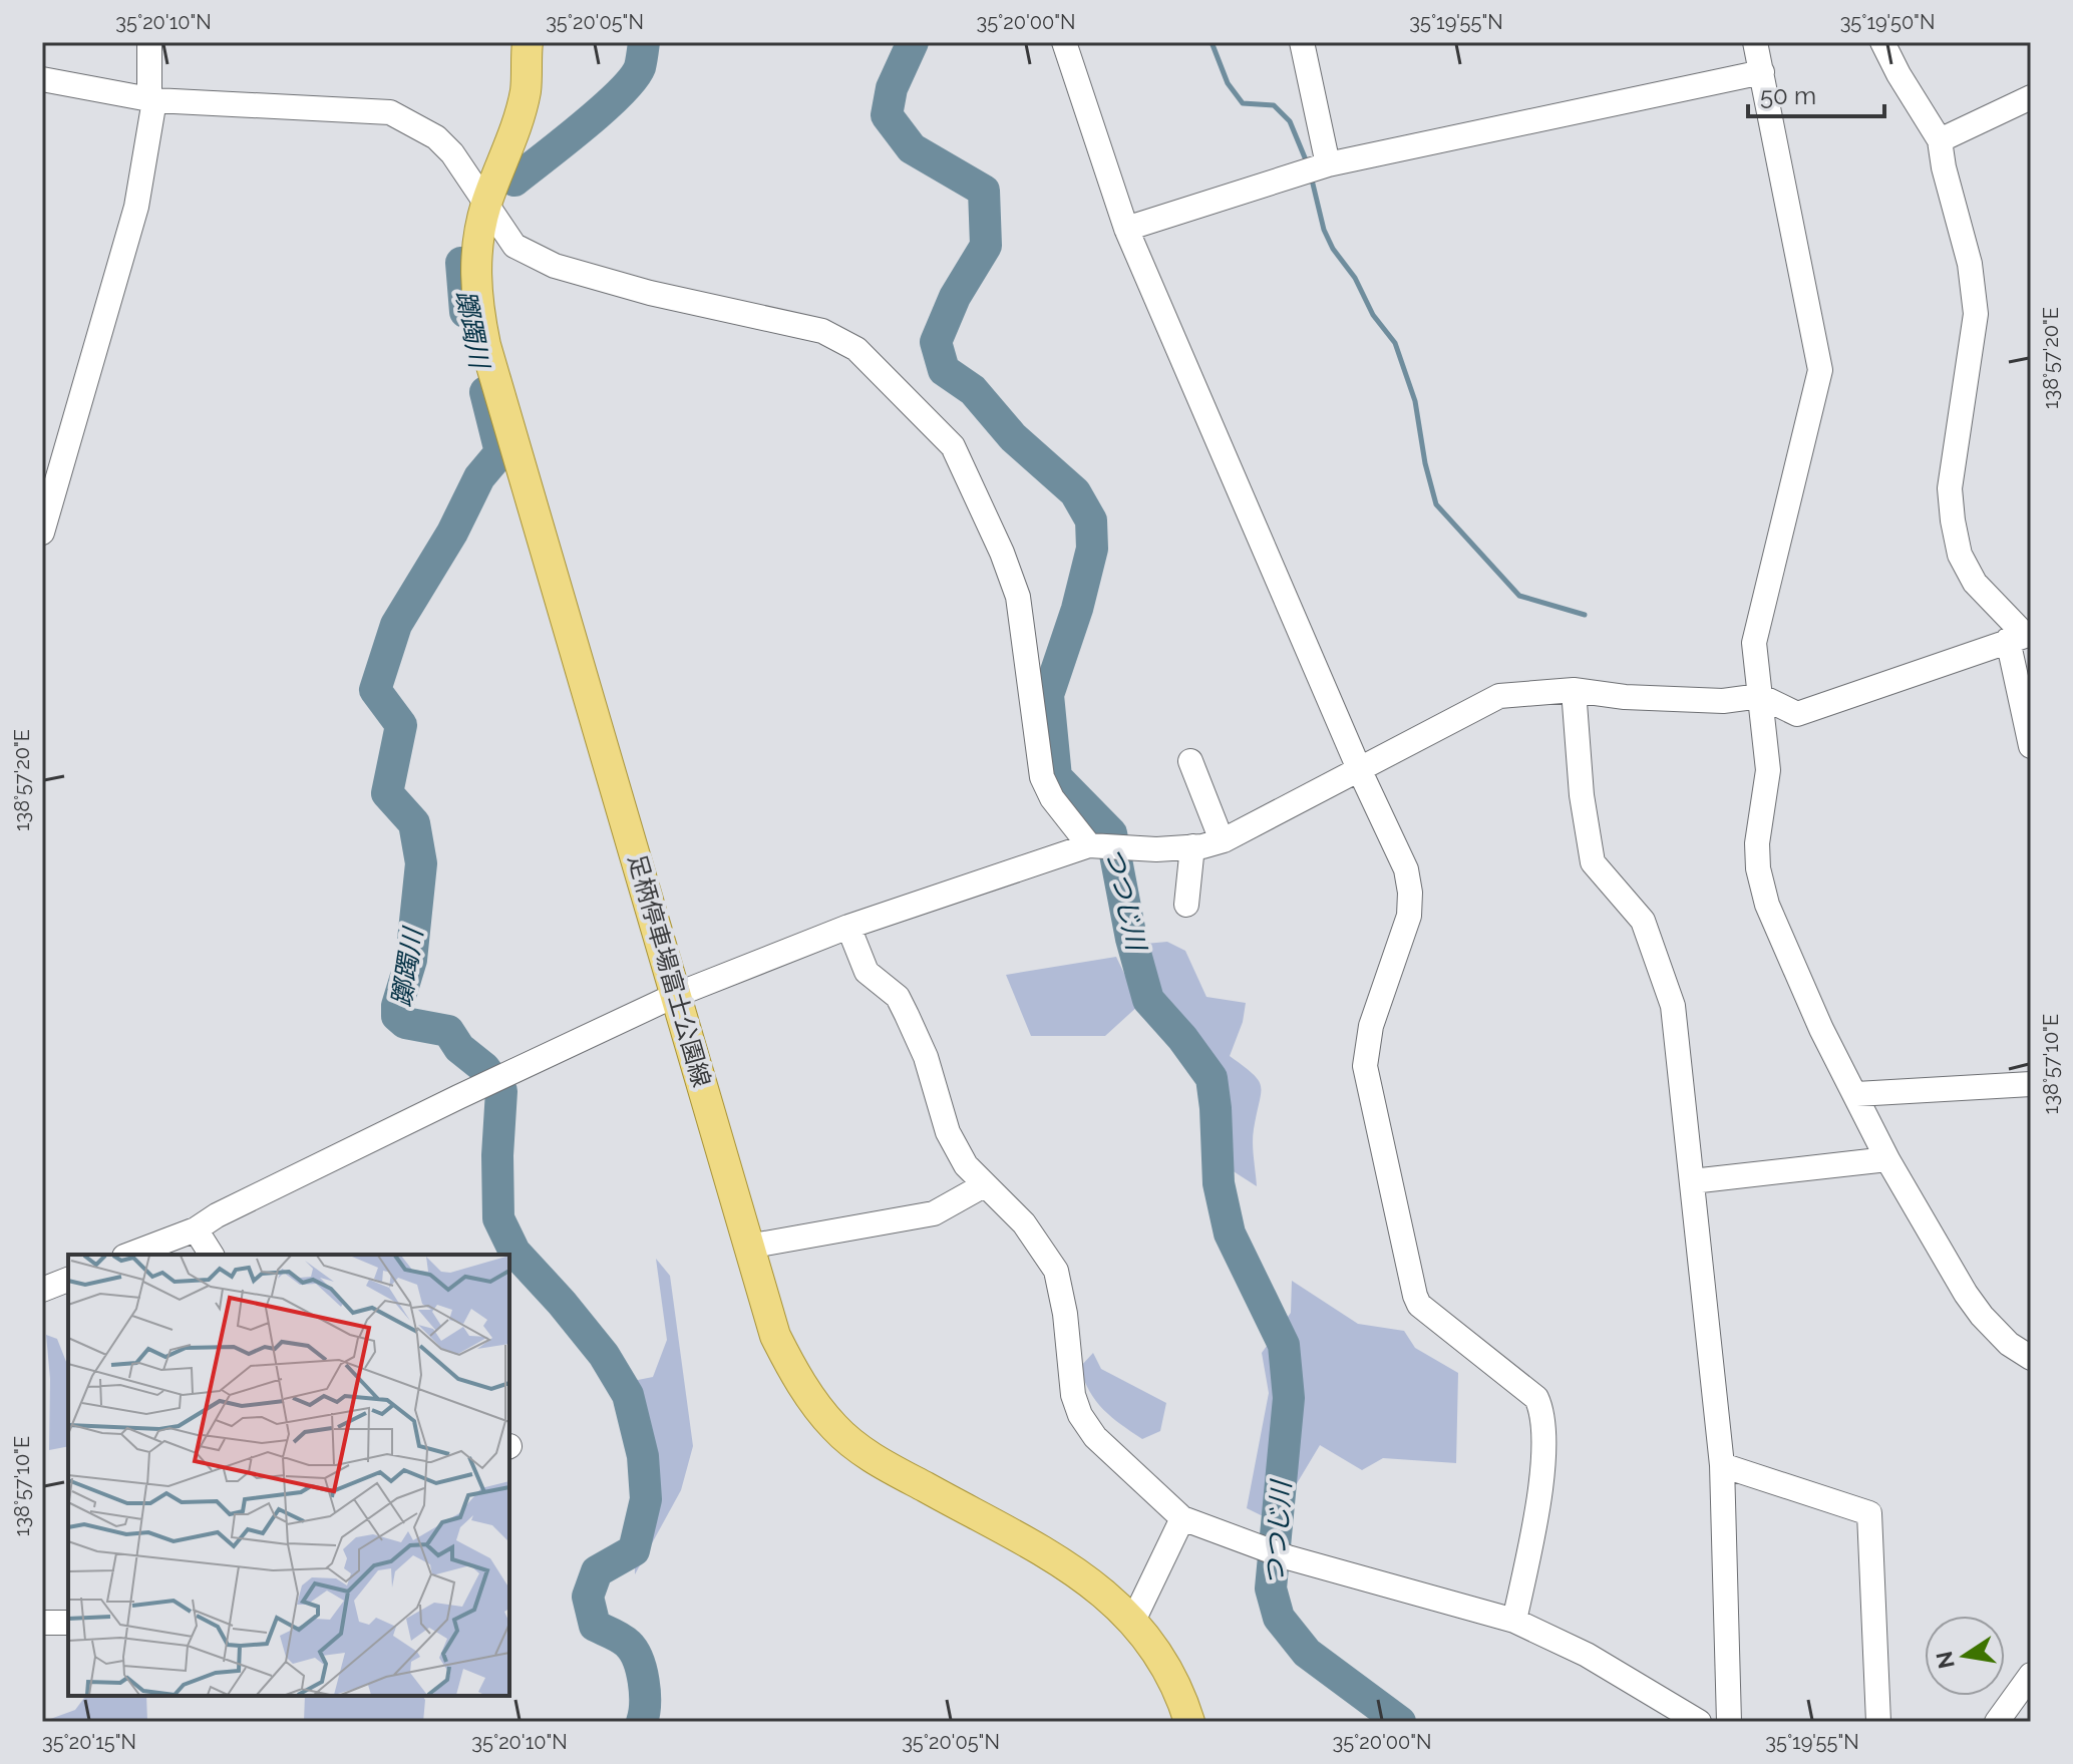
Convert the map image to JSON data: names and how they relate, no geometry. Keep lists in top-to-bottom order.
{
  "streets": {
    "main road": ["足柄停車場富士公園線"]
  },
  "water": ["躑躅川", "つつじ川"],
  "scale_bar": "50 m",
  "north": "left",
  "coordinates": [
    "35°20'10\"N",
    "35°20'05\"N",
    "35°20'00\"N",
    "35°19'55\"N",
    "35°19'50\"N",
    "138°57'20\"E",
    "138°57'10\"E",
    "35°20'15\"N"
  ]
}
